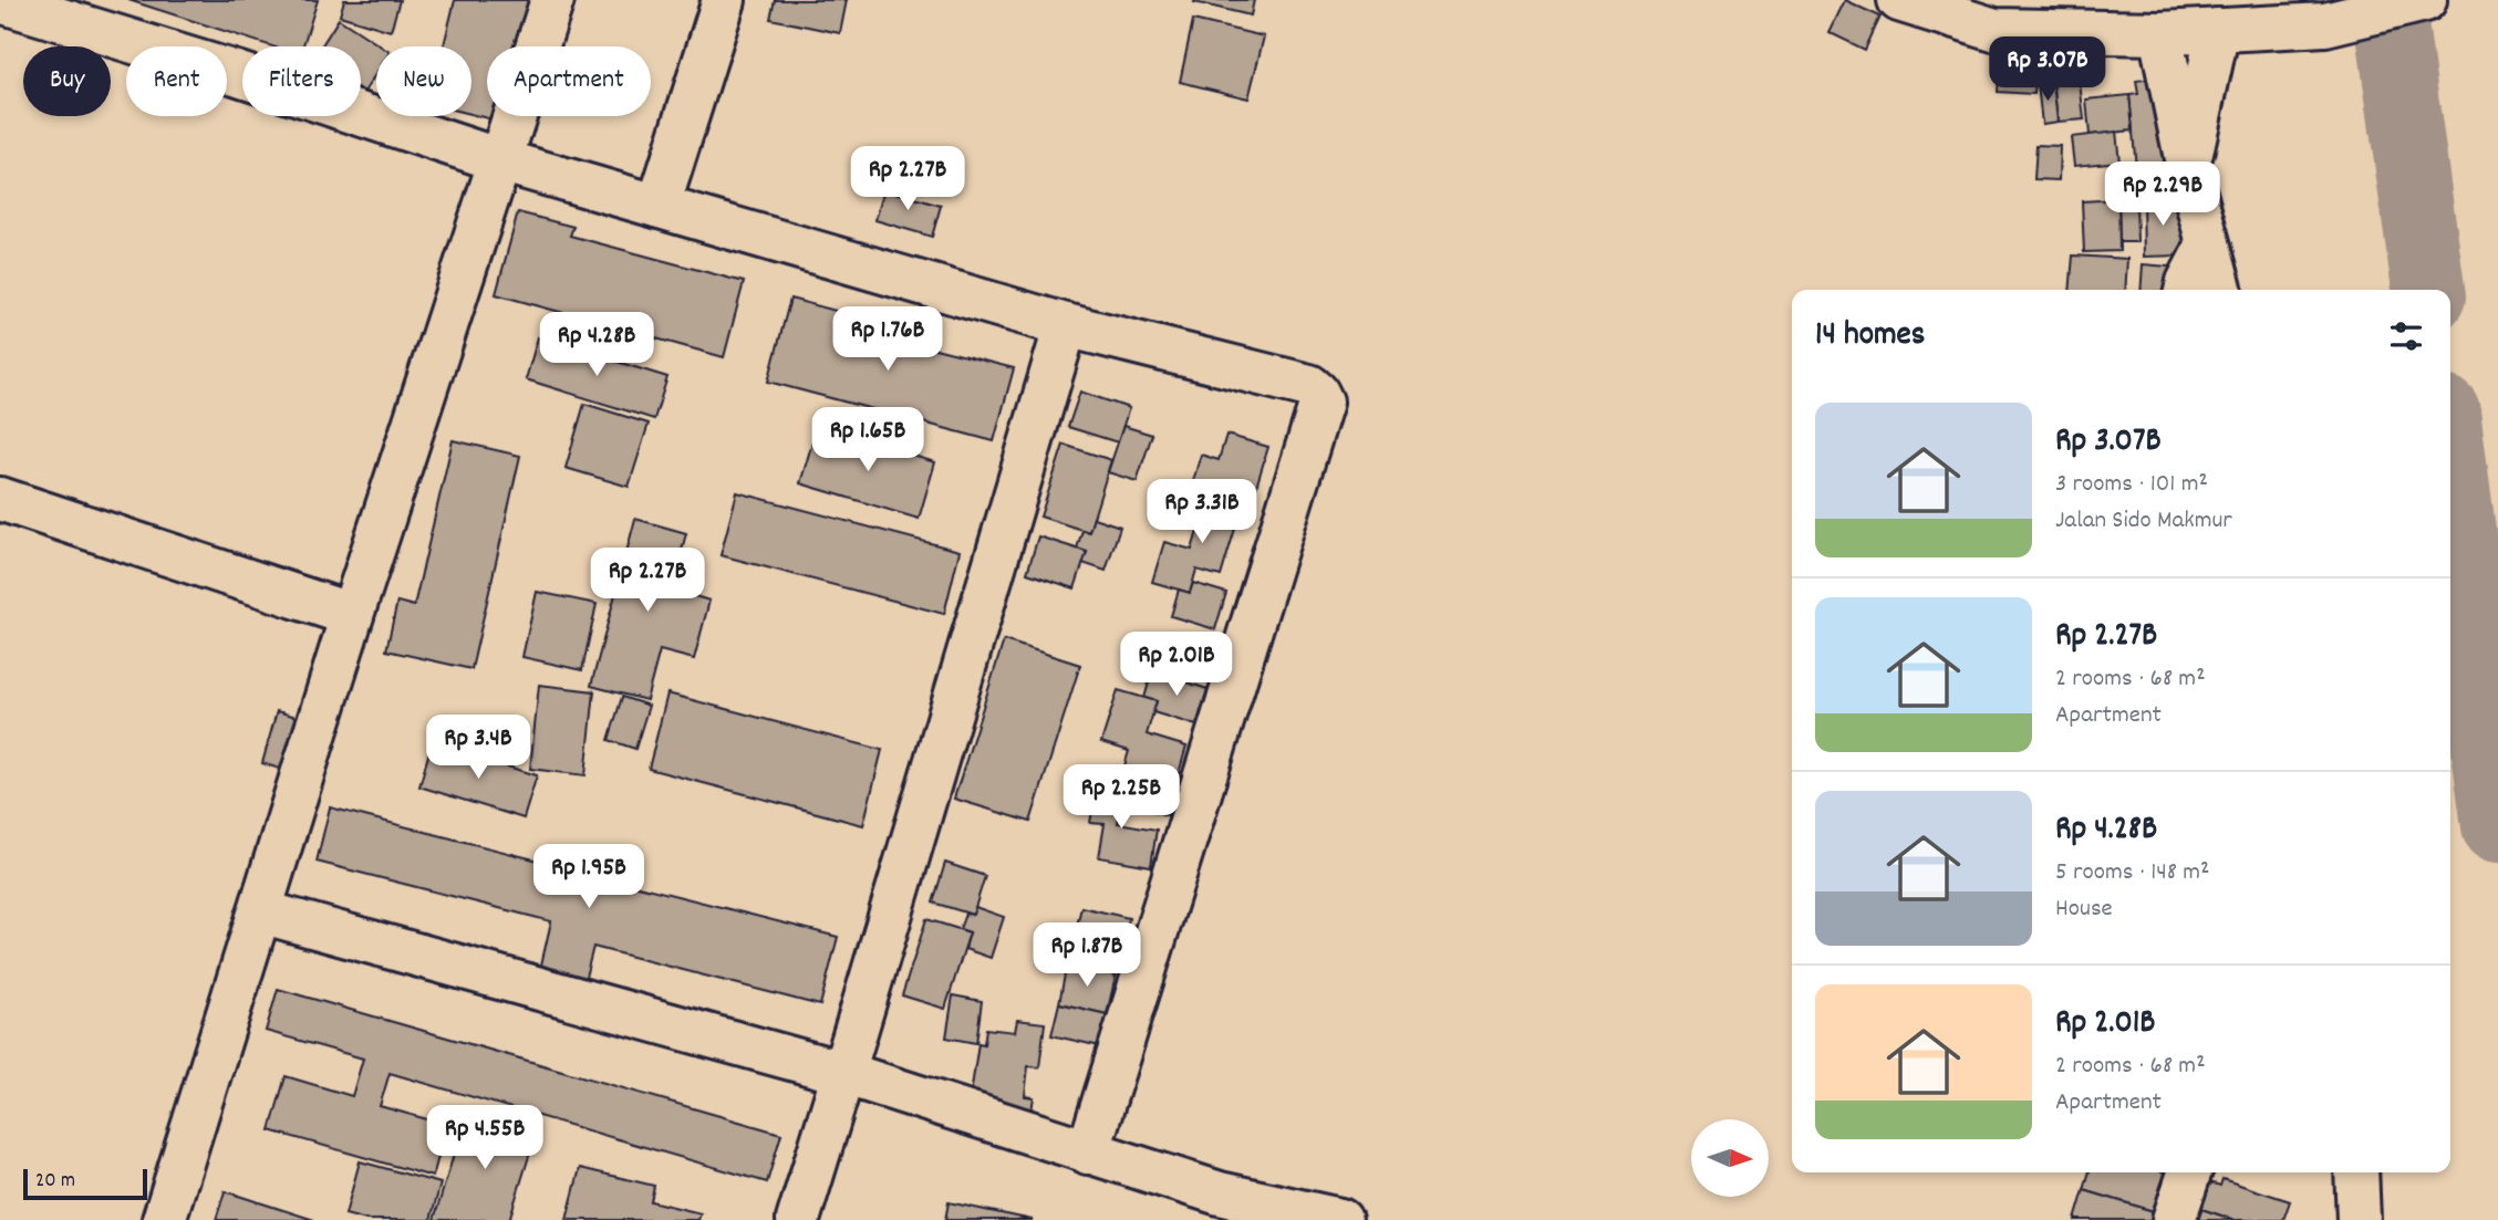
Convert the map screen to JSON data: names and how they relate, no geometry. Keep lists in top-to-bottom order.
{
  "scale_bar": "20 m",
  "north": "right",
  "page": {
    "price": [
      "Rp 3.07B",
      "Rp 2.27B",
      "Rp 2.29B",
      "Rp 1.76B",
      "Rp 4.28B",
      "Rp 1.65B",
      "Rp 3.31B",
      "Rp 2.27B",
      "Rp 2.01B",
      "Rp 3.4B",
      "Rp 2.25B",
      "Rp 1.95B",
      "Rp 1.87B",
      "Rp 4.55B"
    ],
    "chip": [
      "Buy",
      "Rent",
      "Filters",
      "New",
      "Apartment"
    ],
    "heading": "14 homes",
    "list": [
      {
        "name": "Rp 3.07B",
        "note": "3 rooms · 101 m² · Jalan Sido Makmur"
      },
      {
        "name": "Rp 2.27B",
        "note": "2 rooms · 68 m² · Apartment"
      },
      {
        "name": "Rp 4.28B",
        "note": "5 rooms · 148 m² · House"
      },
      {
        "name": "Rp 2.01B",
        "note": "2 rooms · 68 m² · Apartment"
      }
    ],
    "scale": "20 m"
  }
}
